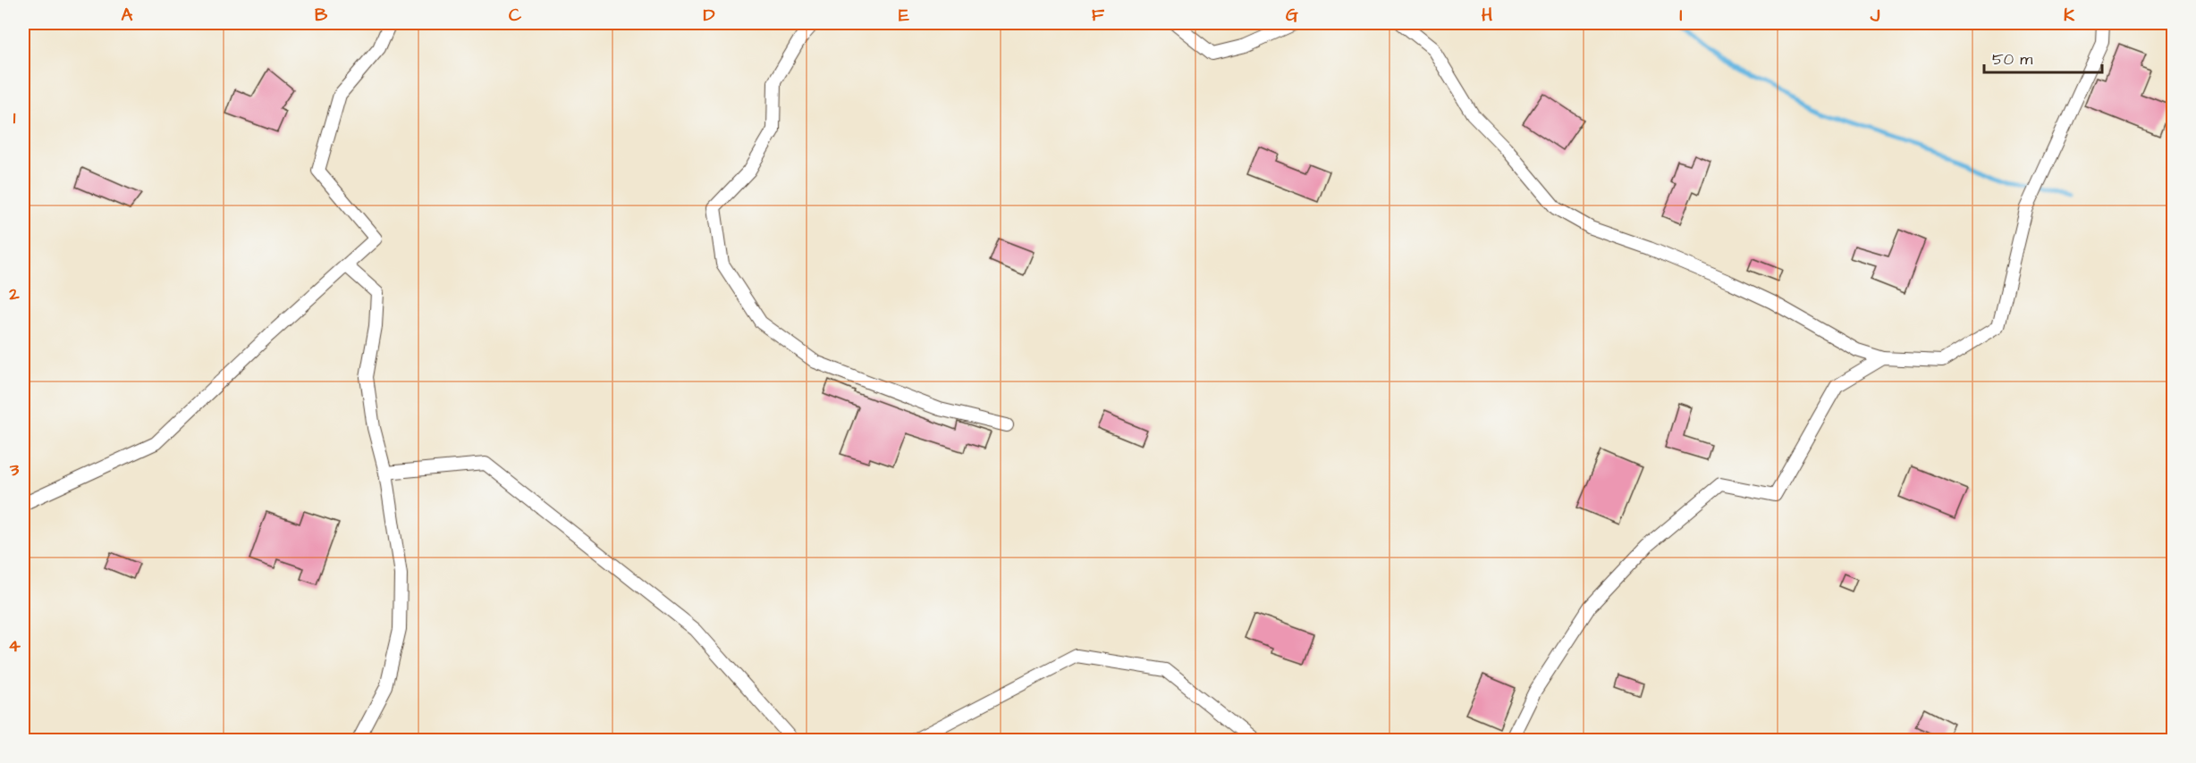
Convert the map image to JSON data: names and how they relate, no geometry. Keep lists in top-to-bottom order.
{
  "scale_bar": "50 m",
  "grid": {
    "columns": [
      "A",
      "B",
      "C",
      "D",
      "E",
      "F",
      "G",
      "H",
      "I",
      "J",
      "K"
    ],
    "rows": [
      "1",
      "2",
      "3",
      "4"
    ]
  }
}
